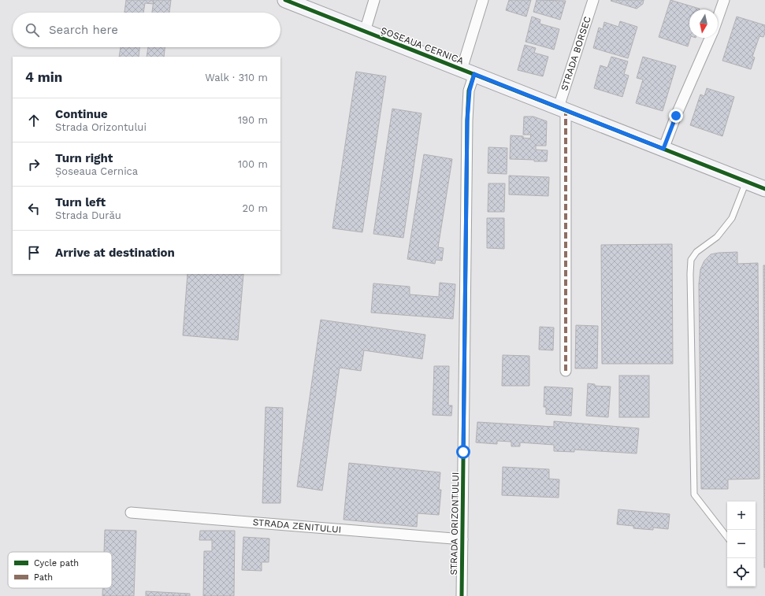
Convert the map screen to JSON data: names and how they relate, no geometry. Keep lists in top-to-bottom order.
{
  "streets": {
    "street": [
      "ȘOSEAUA CERNICA",
      "STRADA BORSEC",
      "STRADA ORIZONTULUI",
      "STRADA ZENITULUI"
    ]
  },
  "crossings": [
    ["ȘOSEAUA CERNICA", "STRADA BORSEC"],
    ["ȘOSEAUA CERNICA", "STRADA ORIZONTULUI"],
    ["STRADA ORIZONTULUI", "STRADA ZENITULUI"]
  ],
  "legend": ["Cycle path", "Path"],
  "north": "bottom",
  "page": {
    "search": "Search here",
    "heading": ["4 min", "Walk · 310 m"],
    "list": [
      ["Continue", "Strada Orizontului", "190 m"],
      ["Turn right", "Șoseaua Cernica", "100 m"],
      ["Turn left", "Strada Durău", "20 m"],
      "Arrive at destination"
    ],
    "map_buttons": ["+", "−"]
  }
}
